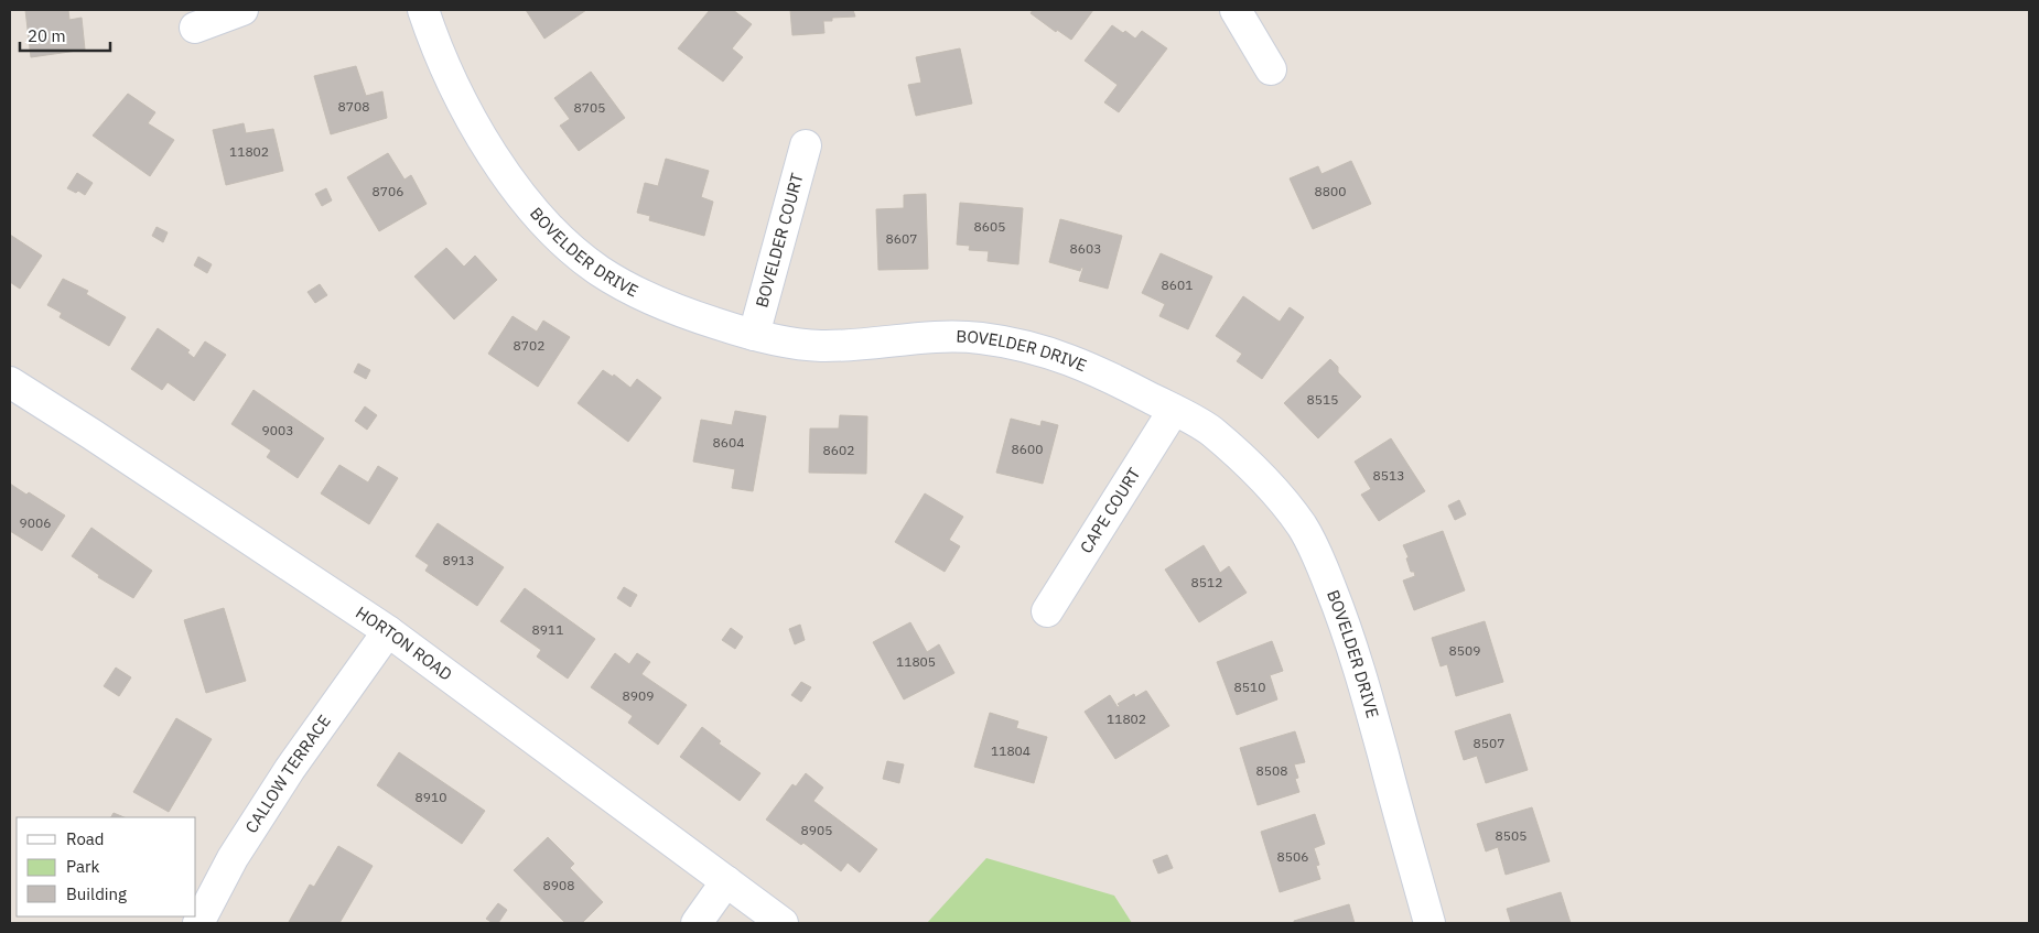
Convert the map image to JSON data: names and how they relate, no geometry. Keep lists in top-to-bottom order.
{
  "streets": {
    "street": [
      "BOVELDER COURT",
      "BOVELDER DRIVE",
      "CAPE COURT",
      "HORTON ROAD",
      "CALLOW TERRACE"
    ]
  },
  "crossings": [
    ["BOVELDER COURT", "BOVELDER DRIVE"],
    ["BOVELDER DRIVE", "CAPE COURT"],
    ["HORTON ROAD", "CALLOW TERRACE"]
  ],
  "house_numbers": [
    "8708",
    "8705",
    "11802",
    "8706",
    "8800",
    "8605",
    "8607",
    "8603",
    "8601",
    "8702",
    "8515",
    "9003",
    "8604",
    "8600",
    "8602",
    "8513",
    "9006",
    "8913",
    "8512",
    "8911",
    "8509",
    "11805",
    "8510",
    "8909",
    "11802",
    "8507",
    "11804",
    "8508",
    "8910",
    "8905",
    "8505",
    "8506",
    "8908"
  ],
  "legend": ["Road", "Park", "Building"],
  "scale_bar": "20 m"
}
